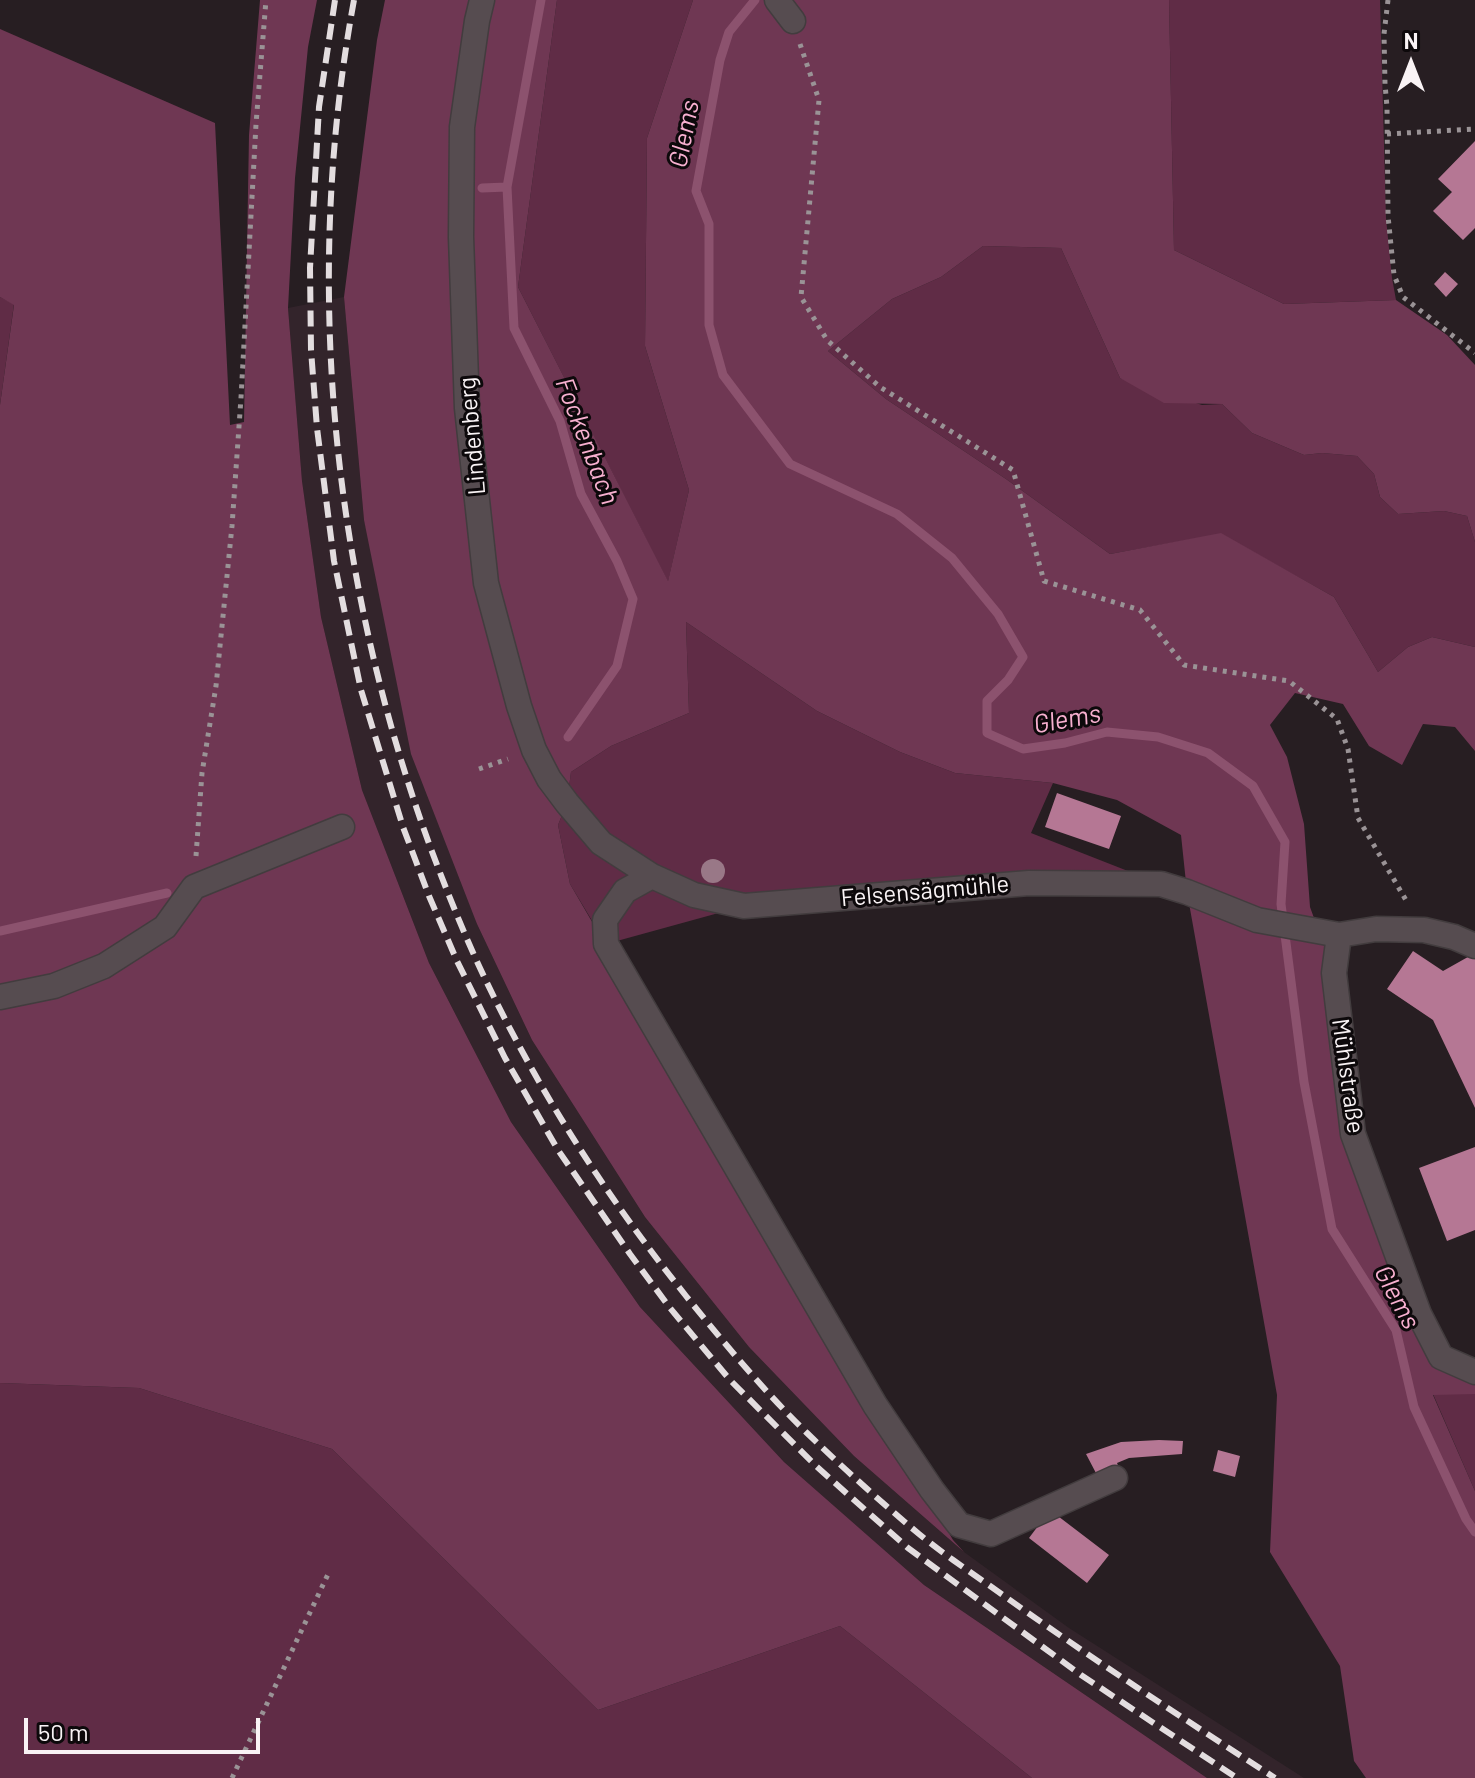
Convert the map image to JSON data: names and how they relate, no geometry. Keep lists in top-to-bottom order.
{
  "streets": {
    "lane": ["Lindenberg", "Felsensägmühle", "Mühlstraße"]
  },
  "crossings": [
    ["Lindenberg", "Felsensägmühle"],
    ["Felsensägmühle", "Mühlstraße"]
  ],
  "water": ["Glems", "Fockenbach"],
  "scale_bar": "50 m",
  "north": "top"
}
